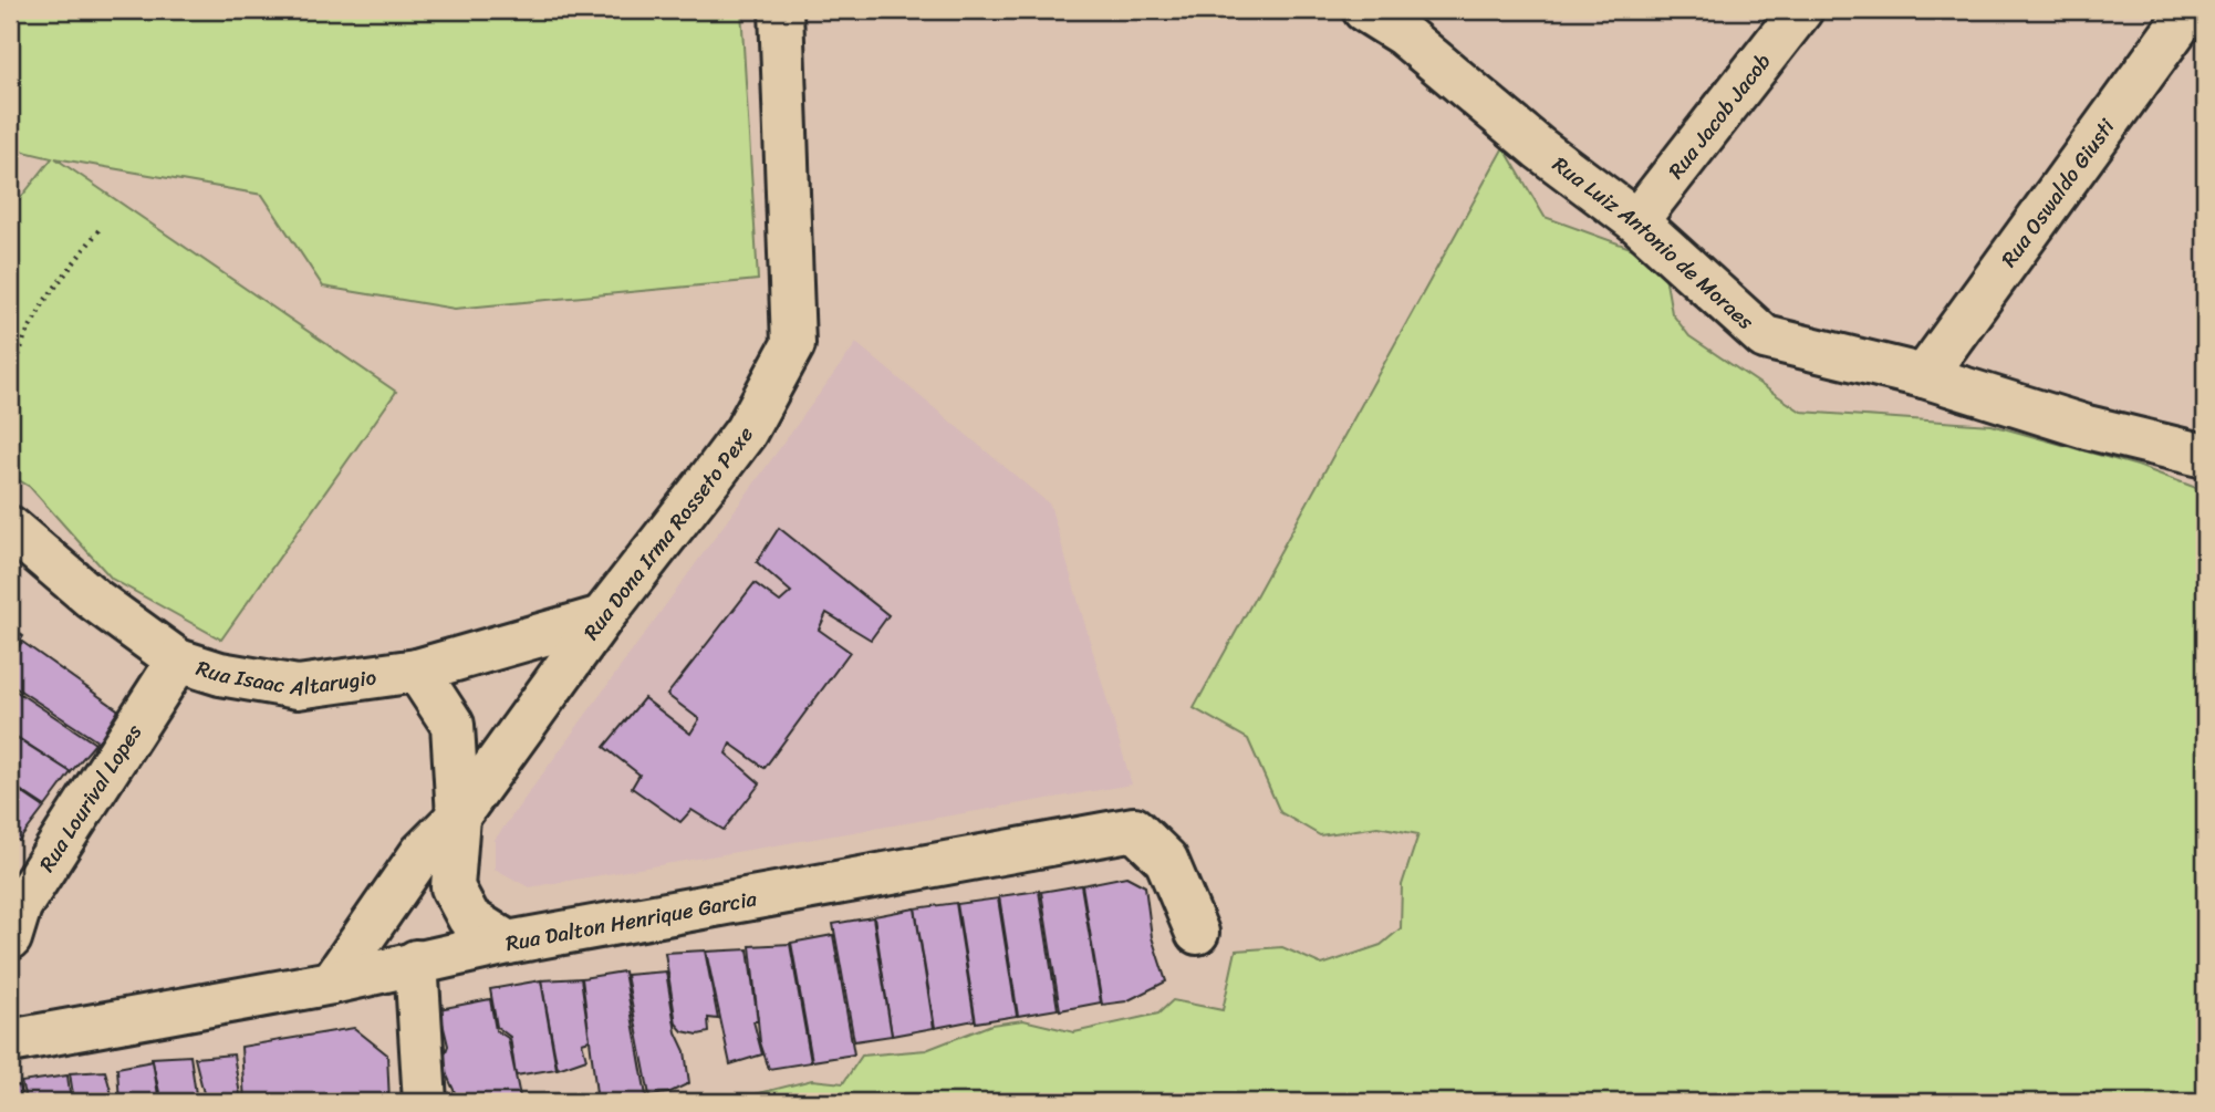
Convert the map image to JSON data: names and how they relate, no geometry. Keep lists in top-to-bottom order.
{
  "streets": {
    "street": [
      "Rua Jacob Jacob",
      "Rua Oswaldo Giusti",
      "Rua Luiz Antonio de Moraes",
      "Rua Dona Irma Rosseto Pexe",
      "Rua Isaac Altarugio",
      "Rua Lourival Lopes",
      "Rua Dalton Henrique Garcia"
    ]
  },
  "crossings": [
    ["Rua Jacob Jacob", "Rua Luiz Antonio de Moraes"],
    ["Rua Oswaldo Giusti", "Rua Luiz Antonio de Moraes"],
    ["Rua Dona Irma Rosseto Pexe", "Rua Isaac Altarugio"],
    ["Rua Dona Irma Rosseto Pexe", "Rua Dalton Henrique Garcia"],
    ["Rua Isaac Altarugio", "Rua Lourival Lopes"]
  ]
}
